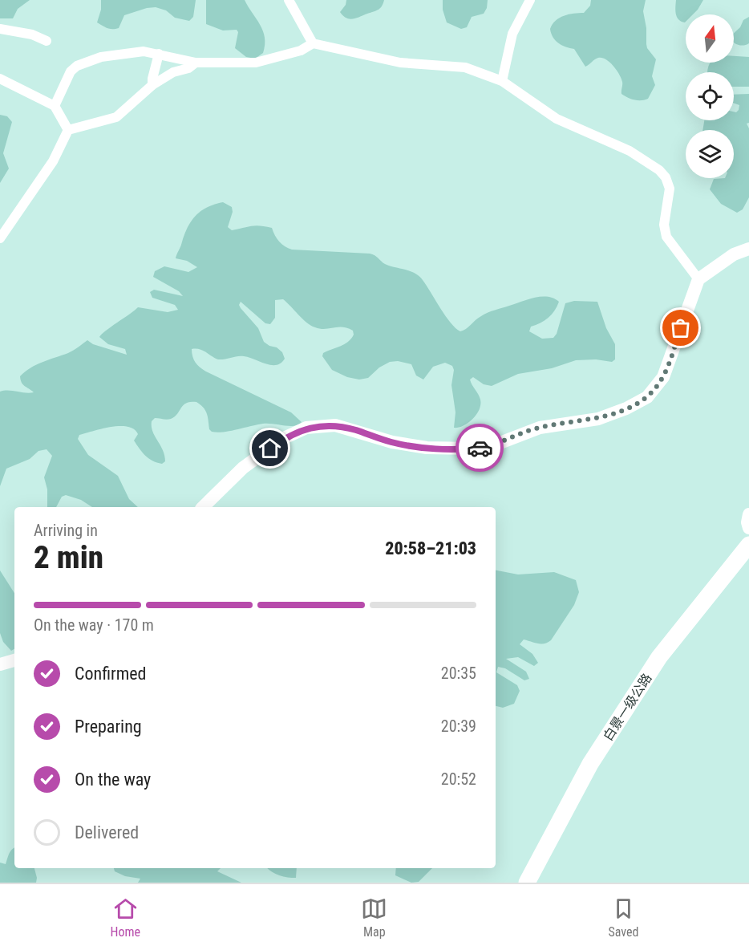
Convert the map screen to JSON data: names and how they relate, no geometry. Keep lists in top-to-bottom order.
{
  "streets": {
    "highway": ["白景一级公路"]
  },
  "north": "top",
  "page": {
    "heading": ["2 min", "Arriving in", "20:58–21:03"],
    "bar": "On the way · 170 m",
    "list": [
      ["Confirmed", "20:35"],
      ["Preparing", "20:39"],
      ["On the way", "20:52"],
      "Delivered"
    ],
    "tabs": ["Home", "Map", "Saved"]
  }
}
